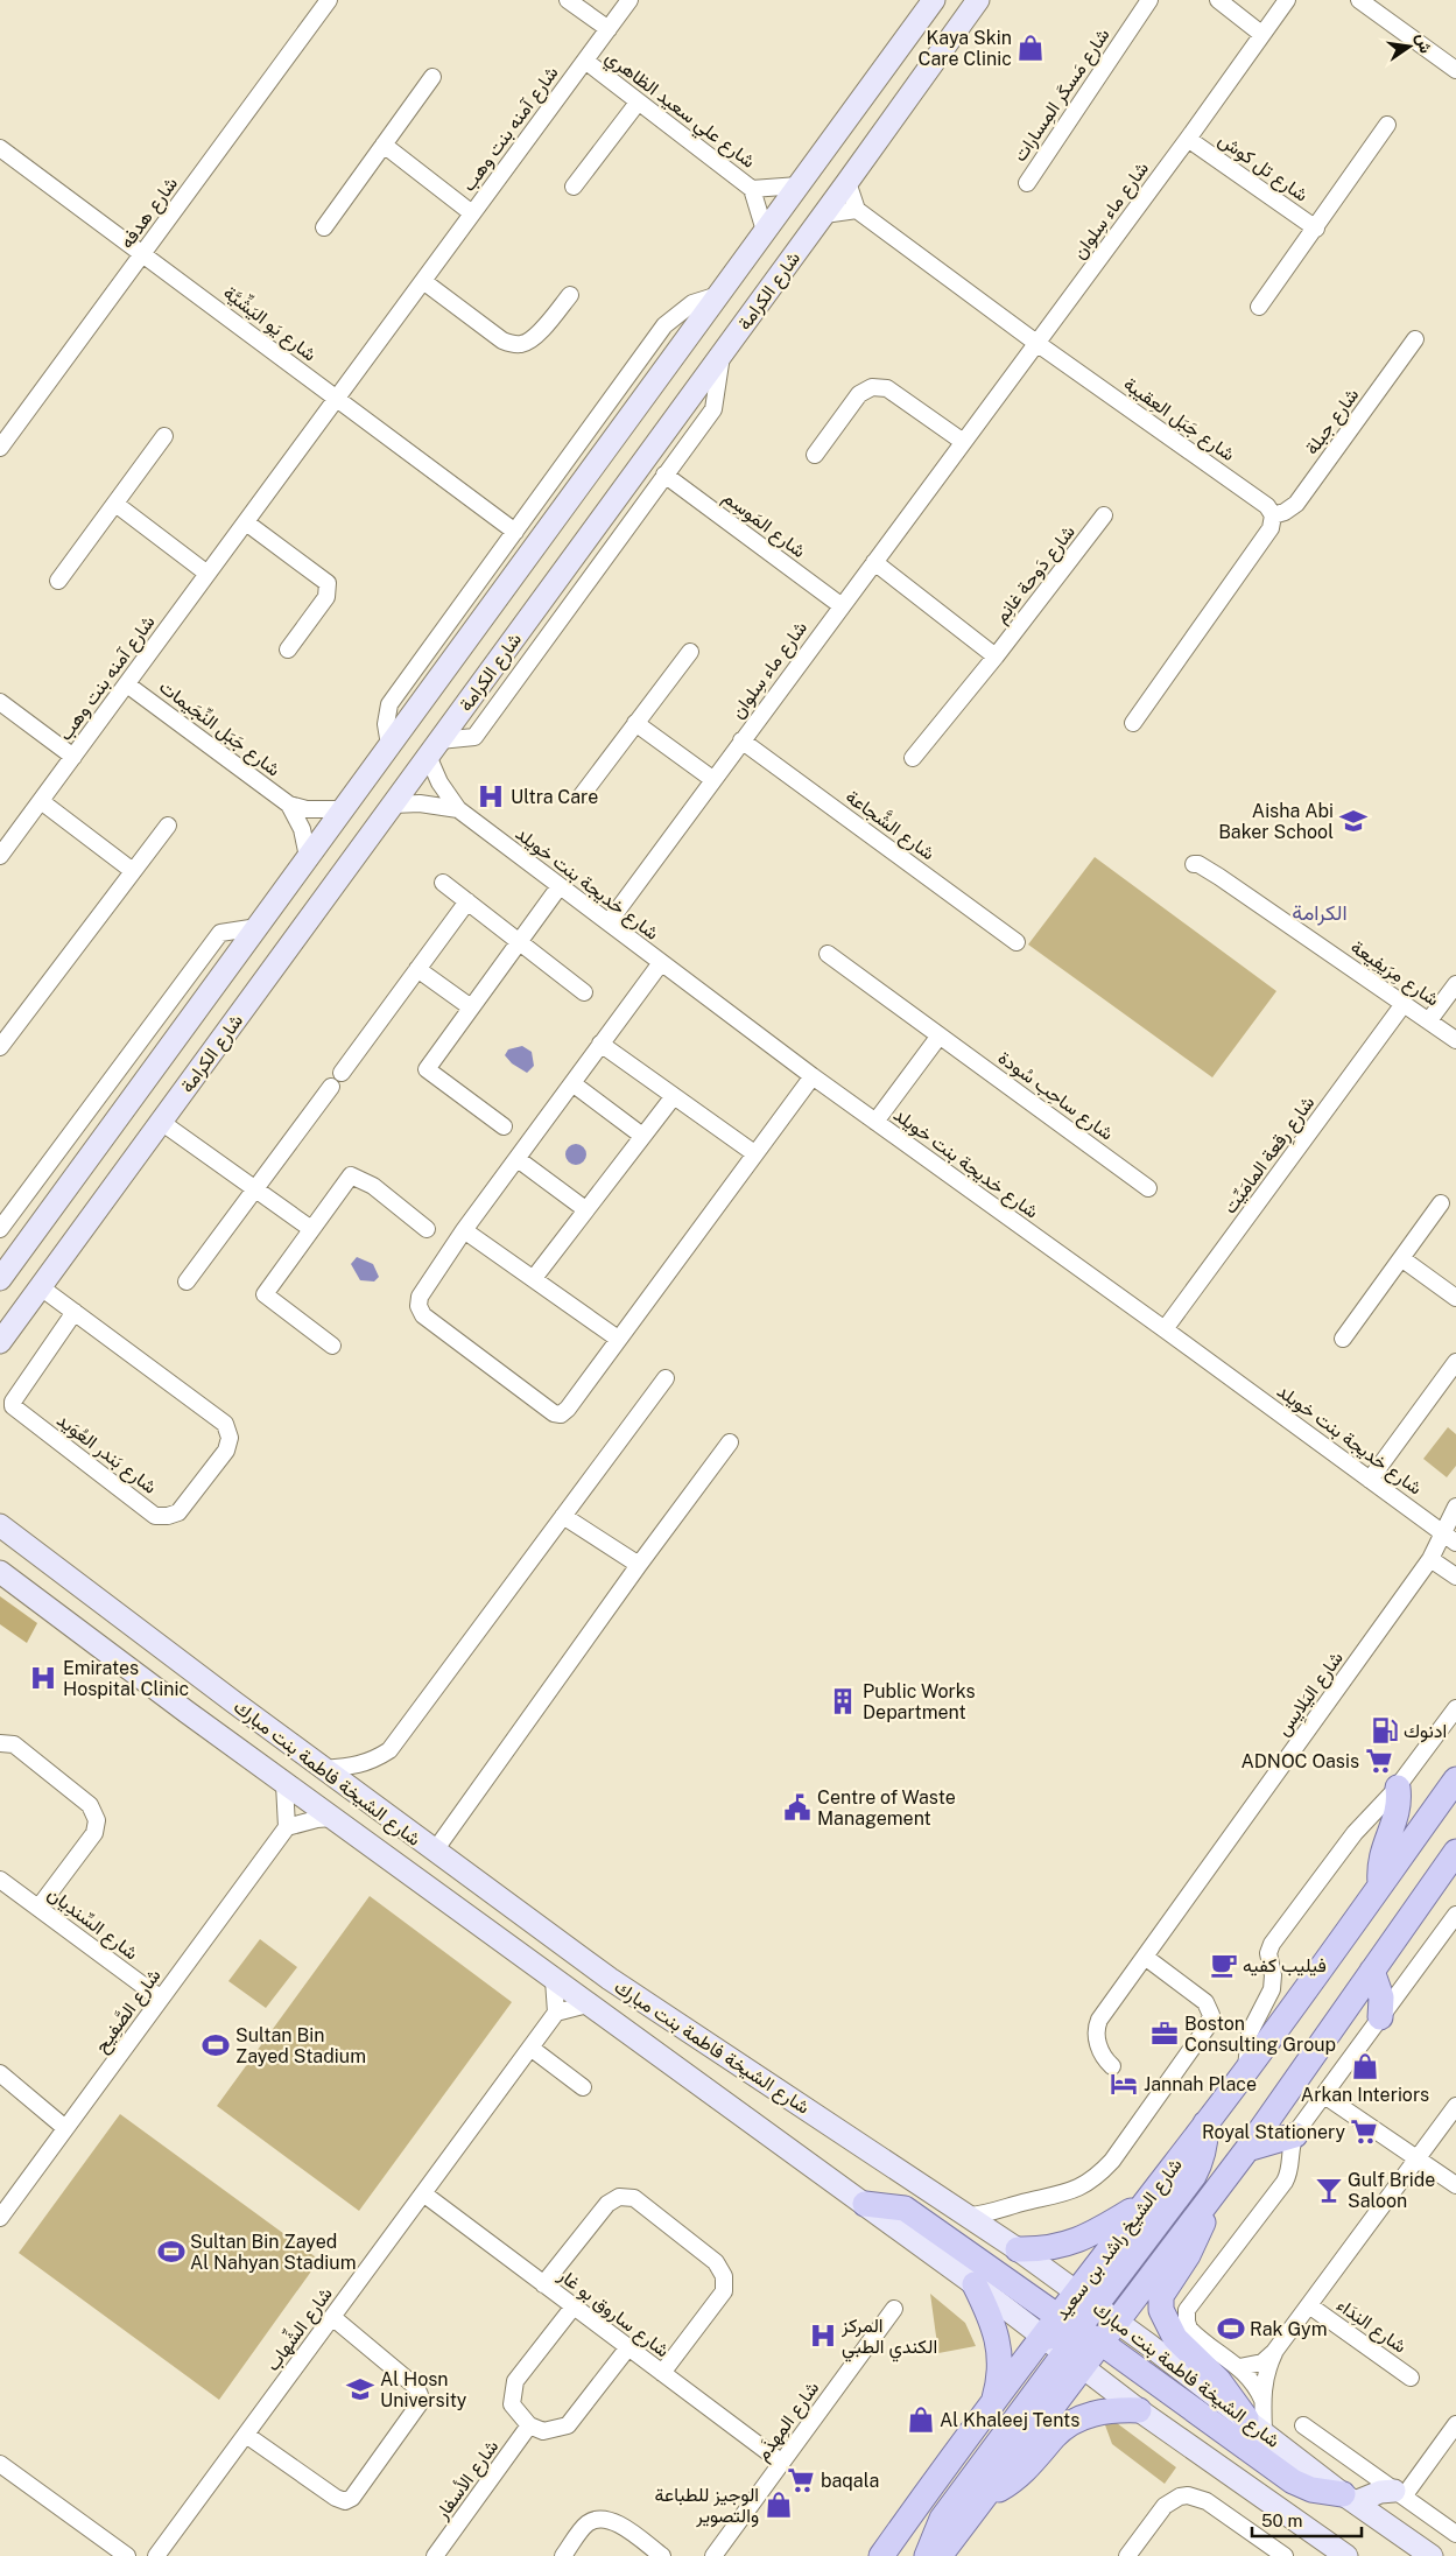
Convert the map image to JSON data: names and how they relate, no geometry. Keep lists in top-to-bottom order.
{
  "streets": {
    "main road": ["شارع الكرامة", "شارع الشيخة فاطمة بنت مبارك", "شارع الشيخ راشد بن سعيد"],
    "street": [
      "شارع مَسكَر المِسارات",
      "شارع علي سعيد الظاهري",
      "شارع آمنه بنت وهب",
      "شارع تل كوش",
      "شارع ماء سِلوان",
      "شارع هدفه",
      "شارع يَو اليَشِّيَّة",
      "شارع جَبَل العِقيبة",
      "شارع جبلة",
      "شارع المَوسِم",
      "شارع دَوحة غانِم",
      "شارع جَبَل النِّجَيمات",
      "شارع الشَّجاعة",
      "شارع خديجة بنت خويلد",
      "شارع مِرَيفِيعة",
      "شارع ساحِب سُودة",
      "شارع رِقعة المامَيِّت",
      "شارع بَندر العُوَيد",
      "شارع اليَلايِس",
      "شارع السِّندِيان",
      "شارع الصَّفِيح",
      "شارع ساروق بو غار",
      "شارع النِدَاء",
      "شارع الشِّهاب",
      "شارع المِهذَم",
      "شارع الأسفار"
    ]
  },
  "crossings": [
    ["شارع علي سعيد الظاهري", "شارع آمنه بنت وهب"],
    ["شارع علي سعيد الظاهري", "شارع الكرامة"],
    ["شارع آمنه بنت وهب", "شارع يَو اليَشِّيَّة"],
    ["شارع آمنه بنت وهب", "شارع جَبَل النِّجَيمات"],
    ["شارع تل كوش", "شارع ماء سِلوان"],
    ["شارع ماء سِلوان", "شارع جَبَل العِقيبة"],
    ["شارع ماء سِلوان", "شارع المَوسِم"],
    ["شارع ماء سِلوان", "شارع الشَّجاعة"],
    ["شارع ماء سِلوان", "شارع خديجة بنت خويلد"],
    ["شارع هدفه", "شارع يَو اليَشِّيَّة"],
    ["شارع الكرامة", "شارع جَبَل النِّجَيمات"],
    ["شارع الكرامة", "شارع خديجة بنت خويلد"],
    ["شارع الكرامة", "شارع بَندر العُوَيد"],
    ["شارع جَبَل العِقيبة", "شارع جبلة"],
    ["شارع خديجة بنت خويلد", "شارع رِقعة المامَيِّت"],
    ["شارع خديجة بنت خويلد", "شارع اليَلايِس"],
    ["شارع مِرَيفِيعة", "شارع رِقعة المامَيِّت"],
    ["شارع الشيخة فاطمة بنت مبارك", "شارع الشيخ راشد بن سعيد"],
    ["شارع الشيخة فاطمة بنت مبارك", "شارع النِدَاء"],
    ["شارع السِّندِيان", "شارع الصَّفِيح"],
    ["شارع ساروق بو غار", "شارع الشِّهاب"],
    ["شارع ساروق بو غار", "شارع المِهذَم"]
  ],
  "districts": ["الكرامة"],
  "places": {
    "shop": [
      "Kaya Skin Care Clinic",
      "Arkan Interiors",
      "Al Khaleej Tents",
      "الوجيز للطباعة والتصوير"
    ],
    "hospital": ["Ultra Care", "Emirates Hospital Clinic", "المركز الكندي الطبي"],
    "school or university": ["Aisha Abi Baker School", "Al Hosn University"],
    "building": ["Public Works Department"],
    "fuel station": ["ادنوك"],
    "supermarket": ["ADNOC Oasis", "Royal Stationery", "baqala"],
    "public building": ["Centre of Waste Management"],
    "cafe": ["فيليب كفيه"],
    "office": ["Boston Consulting Group"],
    "sports": ["Sultan Bin Zayed Stadium", "Sultan Bin Zayed Al Nahyan Stadium", "Rak Gym"],
    "hotel": ["Jannah Place"],
    "bar": ["Gulf Bride Saloon"]
  },
  "scale_bar": "50 m",
  "north": "right"
}
